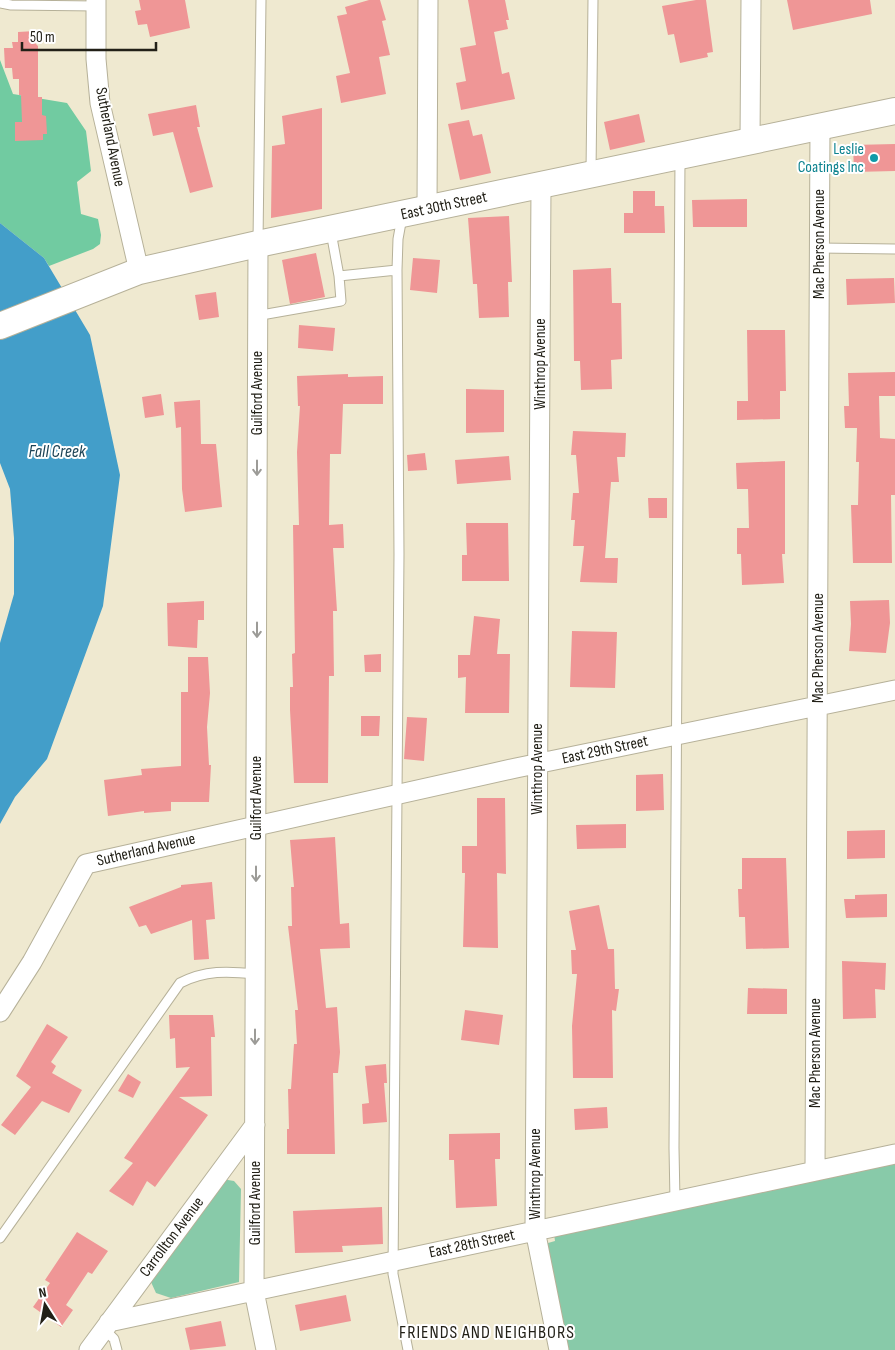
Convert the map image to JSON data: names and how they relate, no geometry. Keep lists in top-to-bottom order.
{
  "streets": {
    "main road": ["East 30th Street"],
    "street": [
      "Sutherland Avenue",
      "Mac Pherson Avenue",
      "Winthrop Avenue",
      "Guilford Avenue",
      "East 29th Street",
      "Carrollton Avenue",
      "East 28th Street"
    ]
  },
  "crossings": [
    ["Sutherland Avenue", "East 30th Street"],
    ["Sutherland Avenue", "Guilford Avenue"],
    ["Sutherland Avenue", "East 29th Street"],
    ["East 30th Street", "Mac Pherson Avenue"],
    ["East 30th Street", "Winthrop Avenue"],
    ["East 30th Street", "Guilford Avenue"],
    ["Mac Pherson Avenue", "East 29th Street"],
    ["Mac Pherson Avenue", "East 28th Street"],
    ["Winthrop Avenue", "East 29th Street"],
    ["Winthrop Avenue", "East 28th Street"],
    ["Guilford Avenue", "East 29th Street"],
    ["Guilford Avenue", "Carrollton Avenue"],
    ["Guilford Avenue", "East 28th Street"],
    ["Carrollton Avenue", "East 28th Street"]
  ],
  "one_way": ["Guilford Avenue"],
  "districts": ["FRIENDS AND NEIGHBORS"],
  "water": ["Fall Creek"],
  "places": ["Leslie Coatings Inc"],
  "scale_bar": "50 m",
  "north": "top"
}
